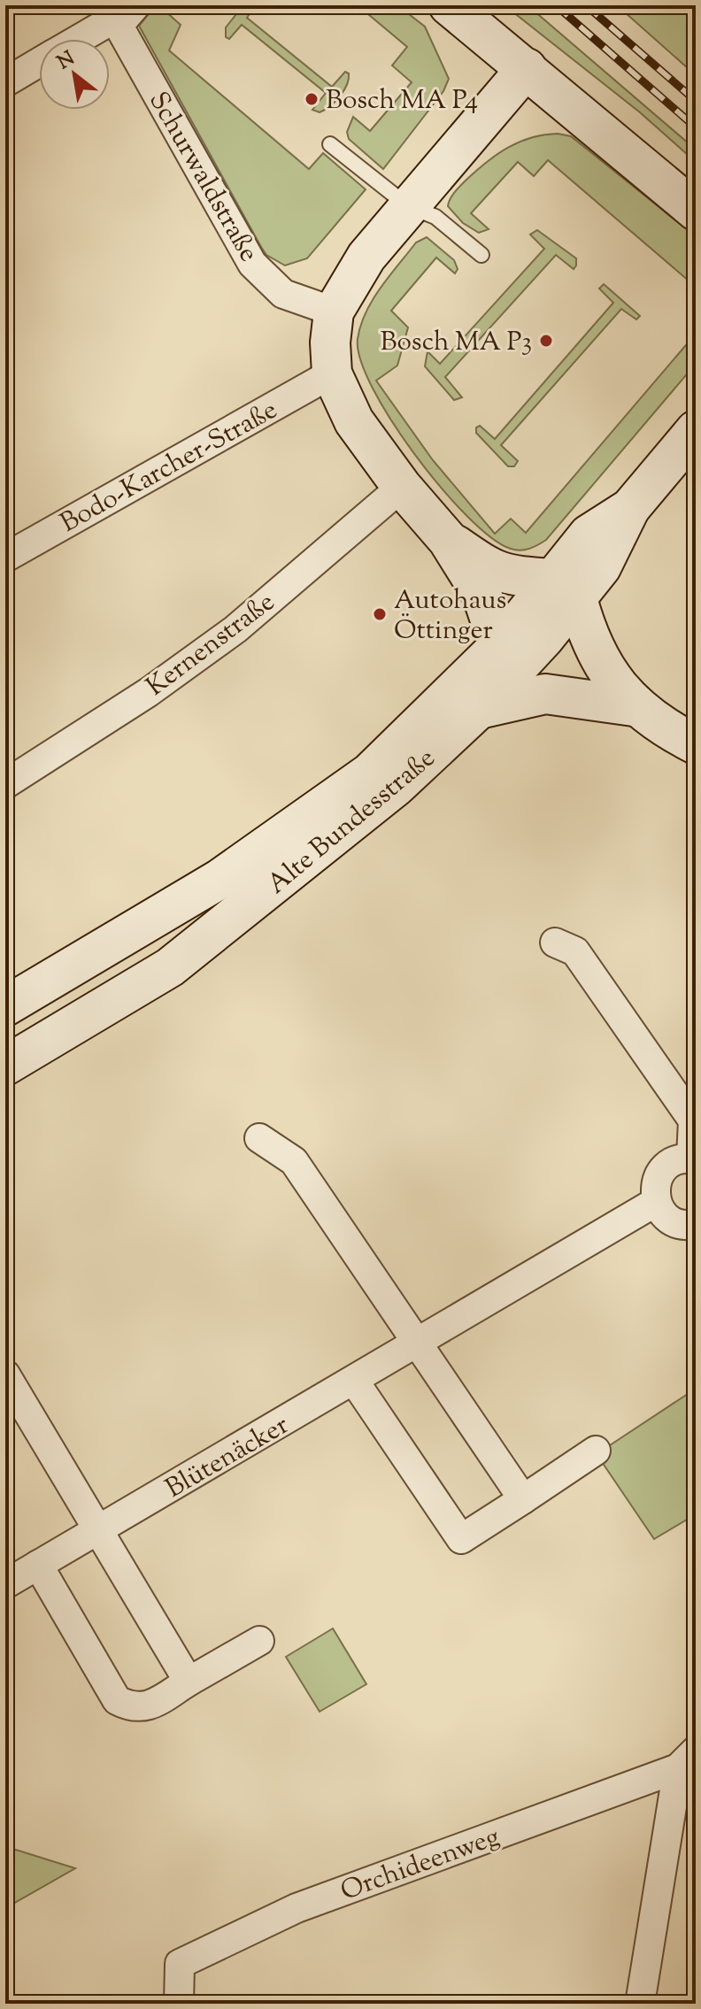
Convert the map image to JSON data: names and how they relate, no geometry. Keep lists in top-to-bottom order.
{
  "streets": {
    "main road": ["Alte Bundesstraße"],
    "street": [
      "Schurwaldstraße",
      "Bodo-Karcher-Straße",
      "Kernenstraße",
      "Blütenäcker",
      "Orchideenweg"
    ]
  },
  "places": ["Bosch MA P4", "Bosch MA P3", "Autohaus Öttinger"],
  "north": "top left"
}
